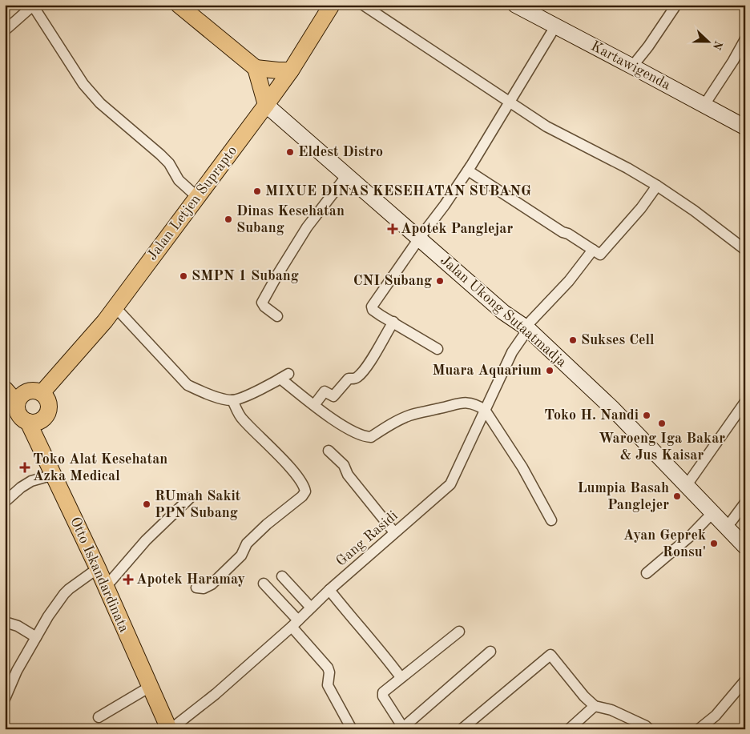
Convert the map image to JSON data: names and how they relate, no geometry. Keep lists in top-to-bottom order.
{
  "streets": {
    "main road": [
      "Kartawigenda",
      "Jalan Letjen Suprapto",
      "Jalan Ukong Sutaatmadja",
      "Otto Iskandardinata"
    ],
    "street": ["Gang Rasidi"]
  },
  "crossings": [
    ["Jalan Letjen Suprapto", "Jalan Ukong Sutaatmadja"],
    ["Jalan Letjen Suprapto", "Otto Iskandardinata"],
    ["Jalan Ukong Sutaatmadja", "Gang Rasidi"],
    ["Gang Rasidi", "Otto Iskandardinata"]
  ],
  "places": {
    "other": [
      "Eldest Distro",
      "MIXUE DINAS KESEHATAN SUBANG",
      "Dinas Kesehatan Subang",
      "SMPN 1 Subang",
      "CNI Subang",
      "Sukses Cell",
      "Muara Aquarium",
      "Toko H. Nandi",
      "Waroeng Iga Bakar & Jus Kaisar",
      "Lumpia Basah Panglejer",
      "RUmah Sakit PPN Subang",
      "Ayan Geprek Ronsu'"
    ],
    "health": ["Apotek Panglejar", "Toko Alat Kesehatan Azka Medical", "Apotek Haramay"]
  },
  "north": "right"
}
